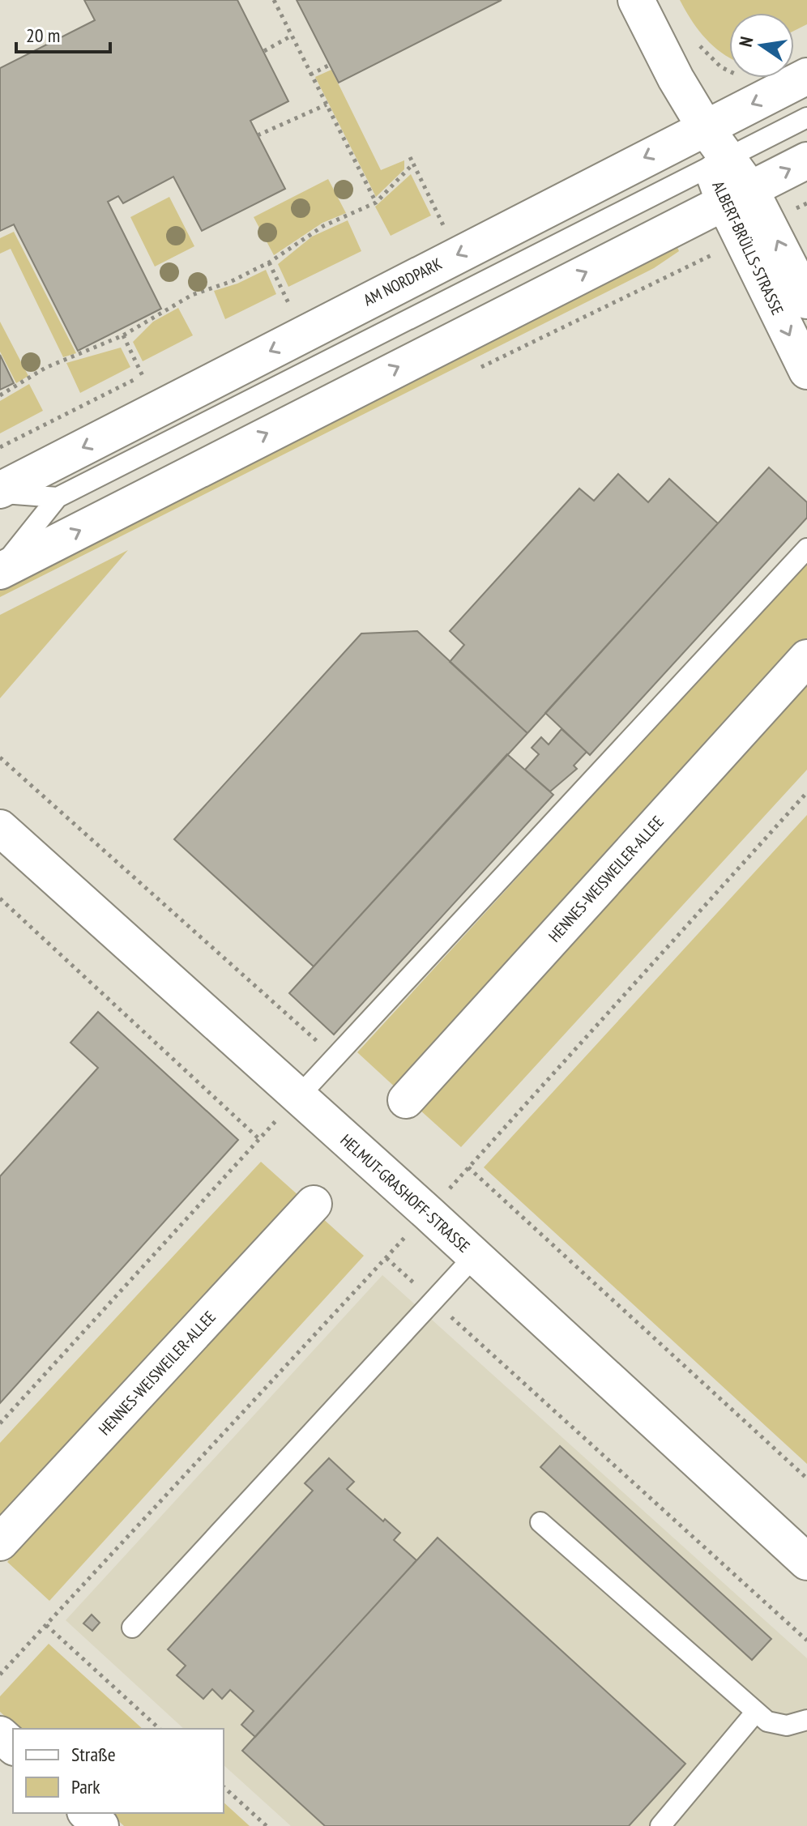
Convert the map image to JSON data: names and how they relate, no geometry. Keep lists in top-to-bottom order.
{
  "streets": {
    "street": [
      "ALBERT-BRÜLLS-STRASSE",
      "AM NORDPARK",
      "HENNES-WEISWEILER-ALLEE",
      "HELMUT-GRASHOFF-STRASSE"
    ]
  },
  "crossings": [
    ["ALBERT-BRÜLLS-STRASSE", "AM NORDPARK"]
  ],
  "legend": ["Straße", "Park"],
  "scale_bar": "20 m",
  "north": "left"
}
